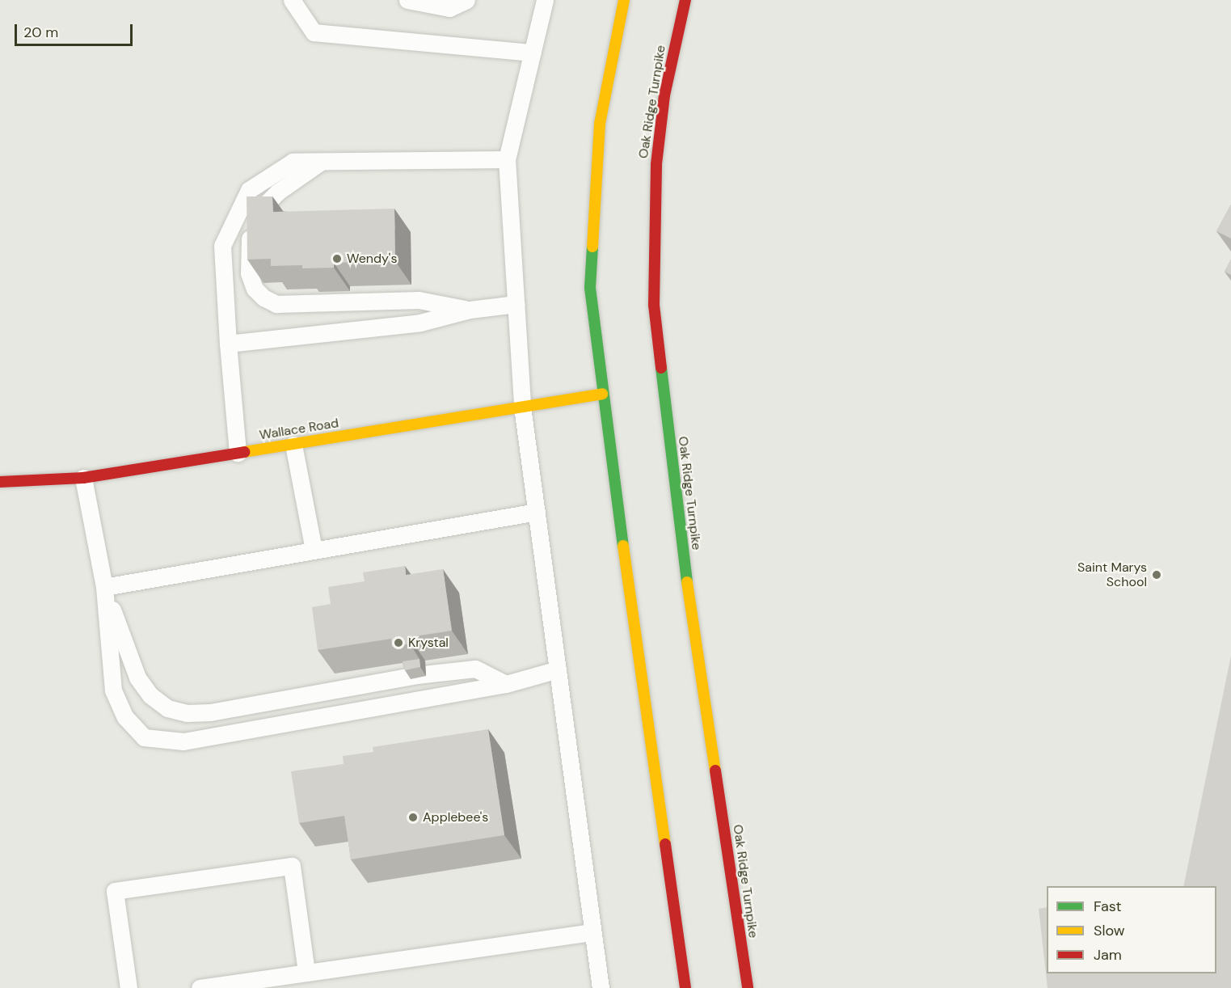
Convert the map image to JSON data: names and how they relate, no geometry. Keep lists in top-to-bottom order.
{
  "streets": {
    "main road": ["Oak Ridge Turnpike", "Wallace Road"]
  },
  "places": [
    "Wendy's",
    "Saint Marys School",
    "Krystal",
    "Applebee's"
  ],
  "legend": ["Fast", "Slow", "Jam"],
  "scale_bar": "20 m"
}
